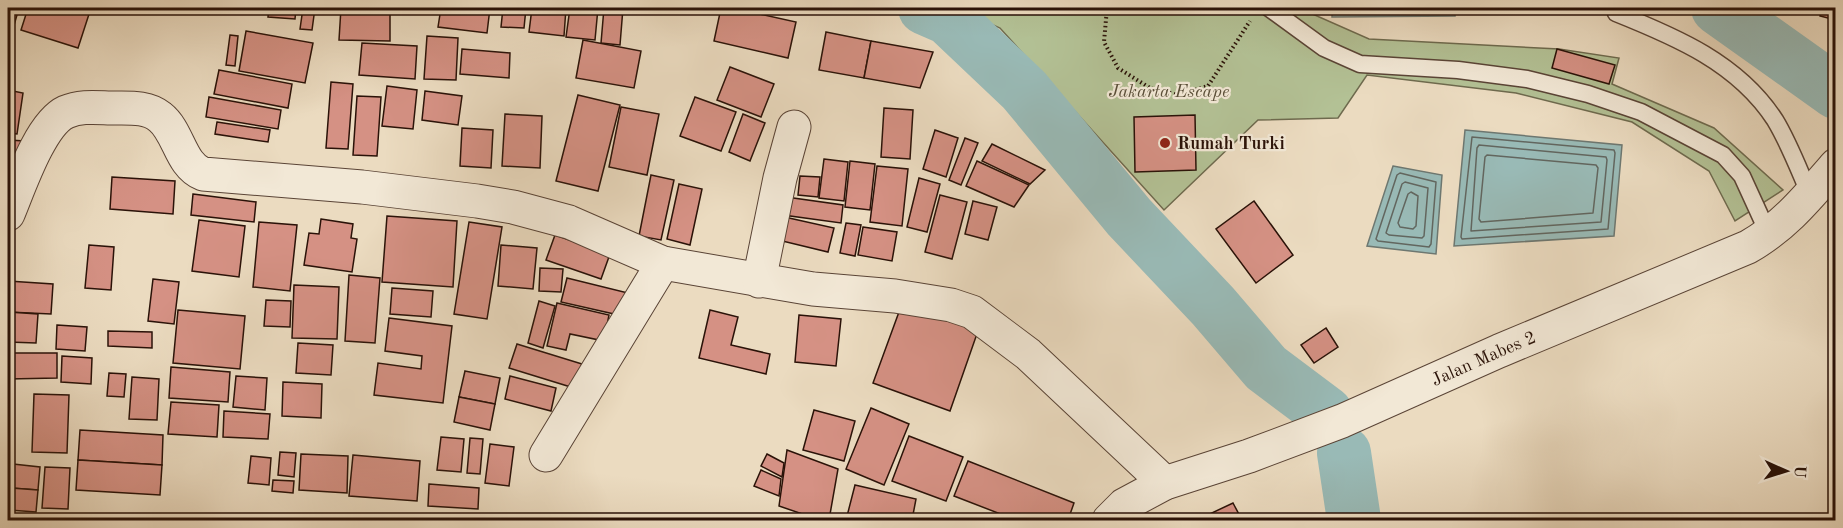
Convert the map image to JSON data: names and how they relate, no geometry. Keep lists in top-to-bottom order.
{
  "streets": {
    "street": ["Jalan Mabes 2"]
  },
  "parks": ["Jakarta Escape"],
  "places": ["Rumah Turki"],
  "north": "right"
}
